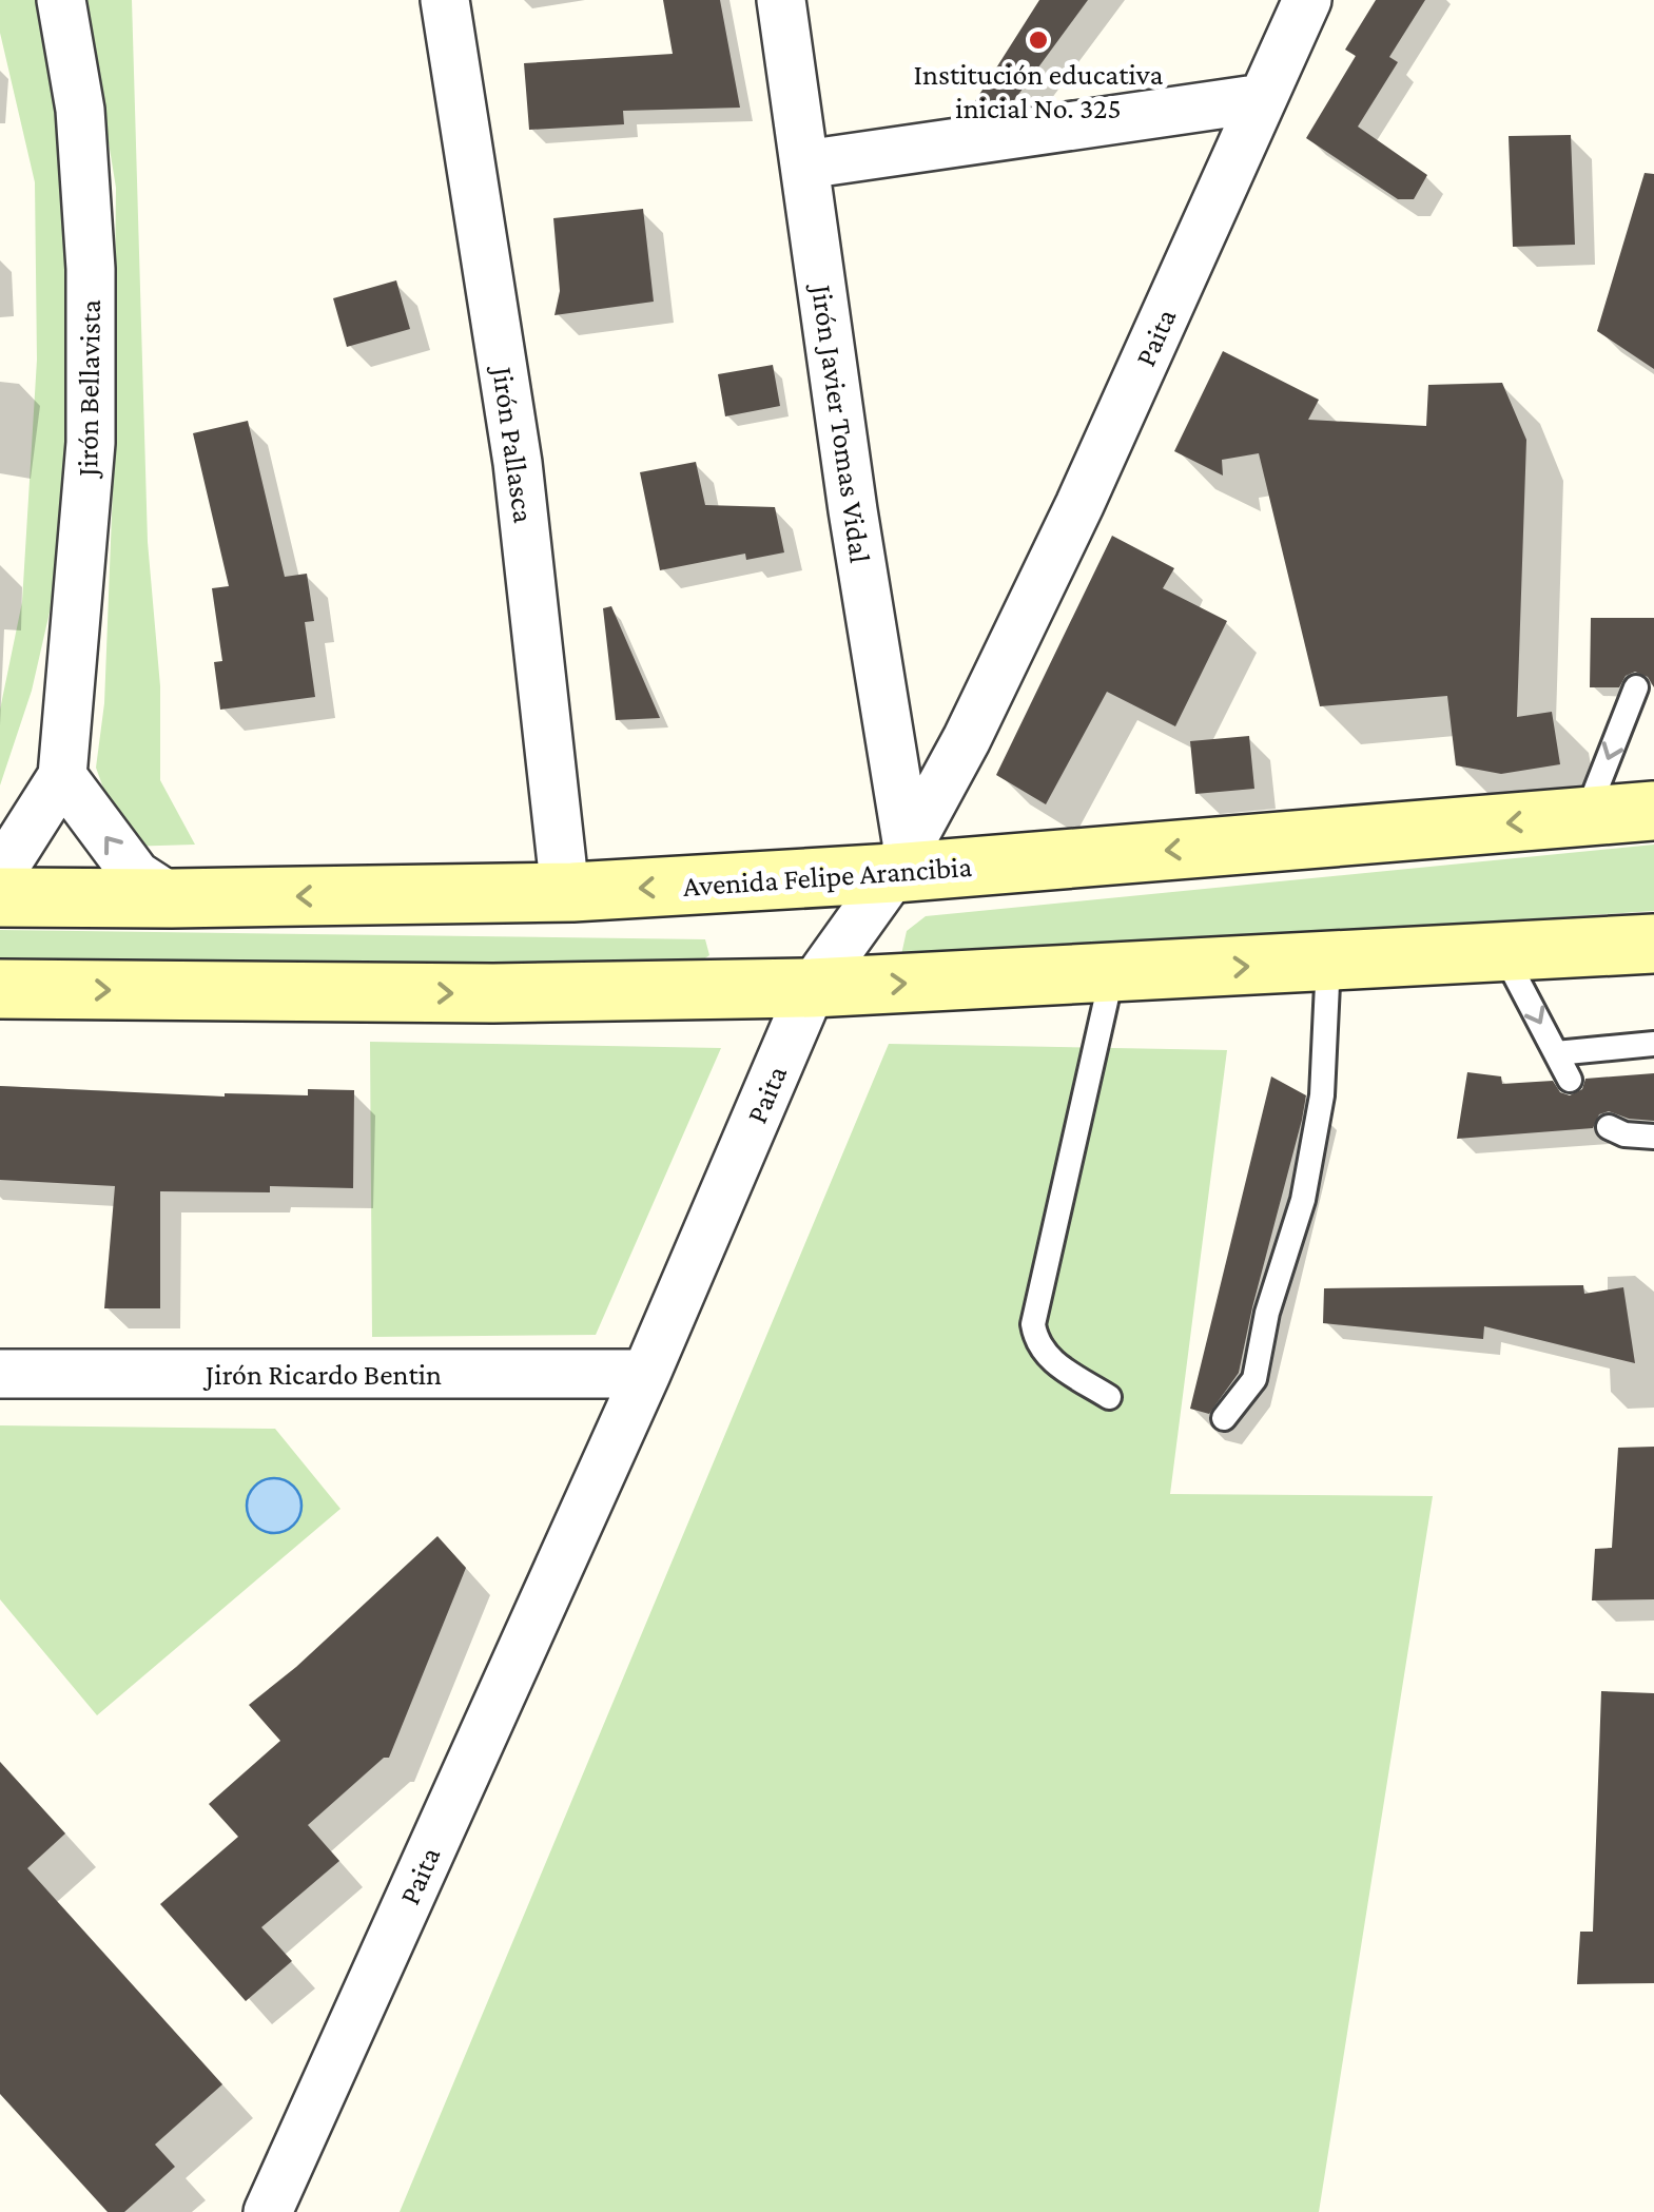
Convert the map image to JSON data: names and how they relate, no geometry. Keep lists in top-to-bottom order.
{
  "streets": {
    "main road": ["Avenida Felipe Arancibia"],
    "street": [
      "Paita",
      "Jirón Bellavista",
      "Jirón Javier Tomas Vidal",
      "Jirón Pallasca",
      "Jirón Ricardo Bentin"
    ]
  },
  "crossings": [
    ["Paita", "Jirón Javier Tomas Vidal"],
    ["Paita", "Avenida Felipe Arancibia"],
    ["Paita", "Jirón Ricardo Bentin"],
    ["Jirón Javier Tomas Vidal", "Avenida Felipe Arancibia"],
    ["Jirón Pallasca", "Avenida Felipe Arancibia"]
  ],
  "places": ["Institución educativa inicial No. 325"]
}
